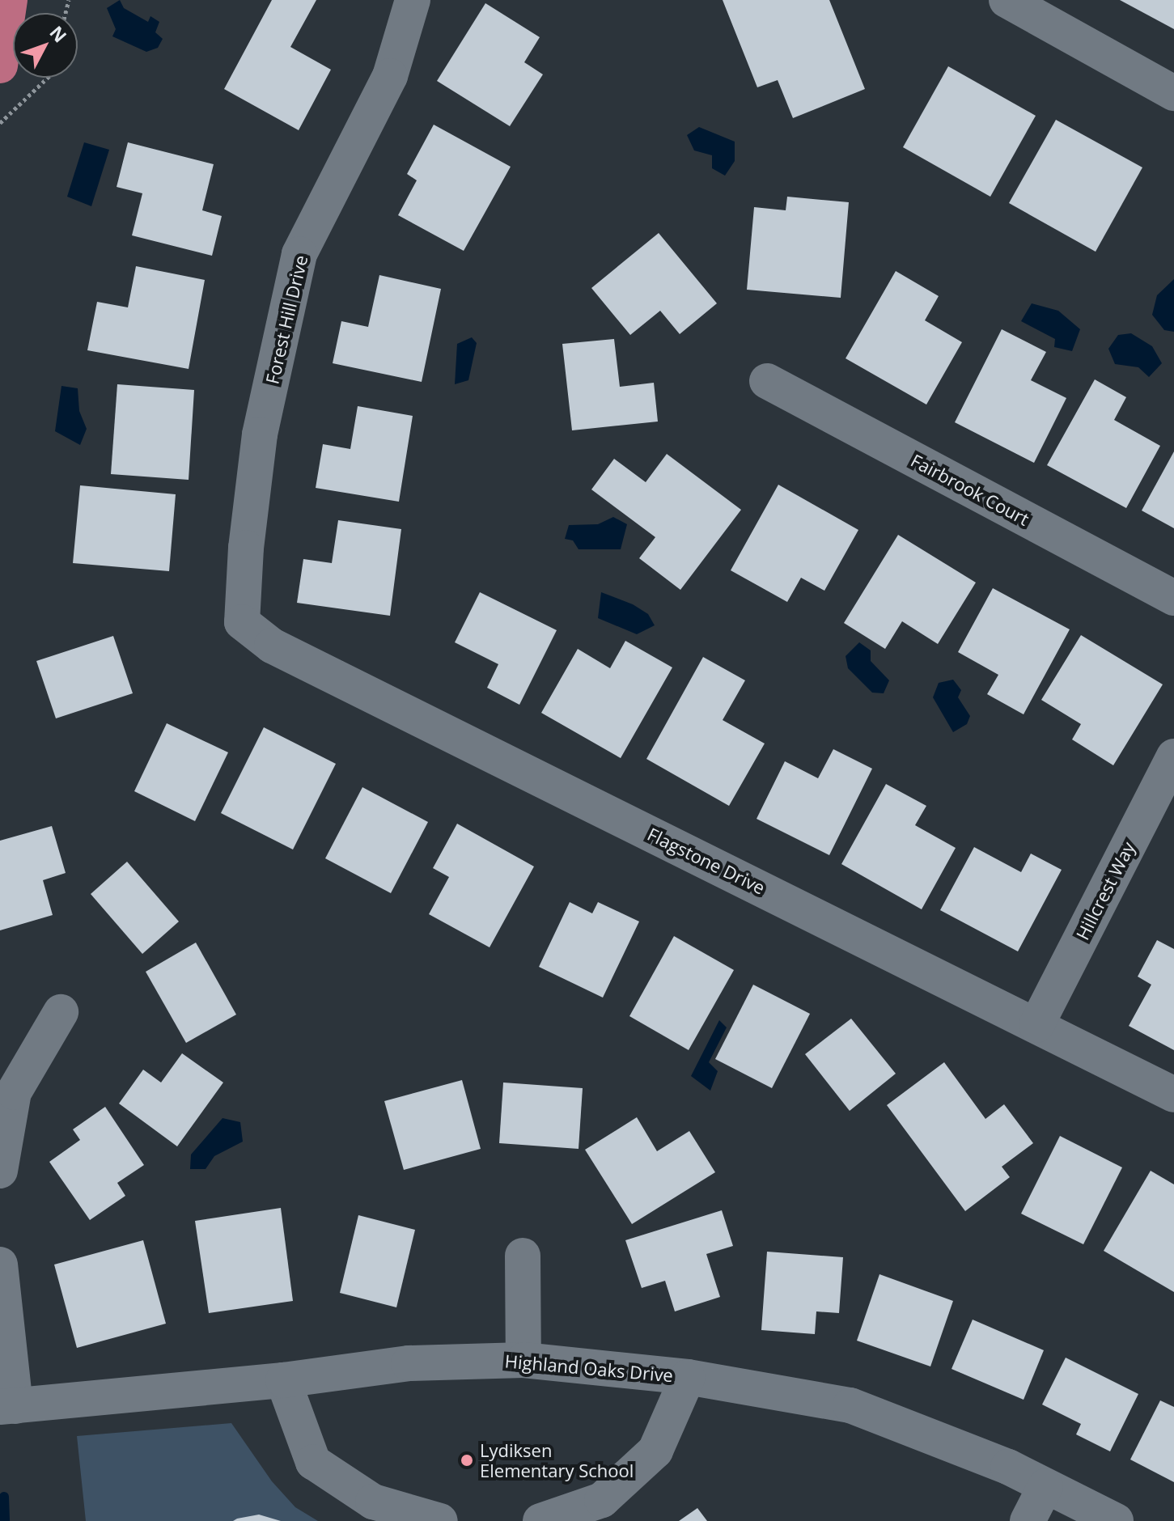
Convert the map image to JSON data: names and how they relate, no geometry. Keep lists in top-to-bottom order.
{
  "streets": {
    "street": [
      "Forest Hill Drive",
      "Fairbrook Court",
      "Flagstone Drive",
      "Hillcrest Way",
      "Highland Oaks Drive"
    ]
  },
  "crossings": [
    ["Forest Hill Drive", "Flagstone Drive"],
    ["Flagstone Drive", "Hillcrest Way"]
  ],
  "places": ["Lydiksen Elementary School"],
  "north": "top right"
}
